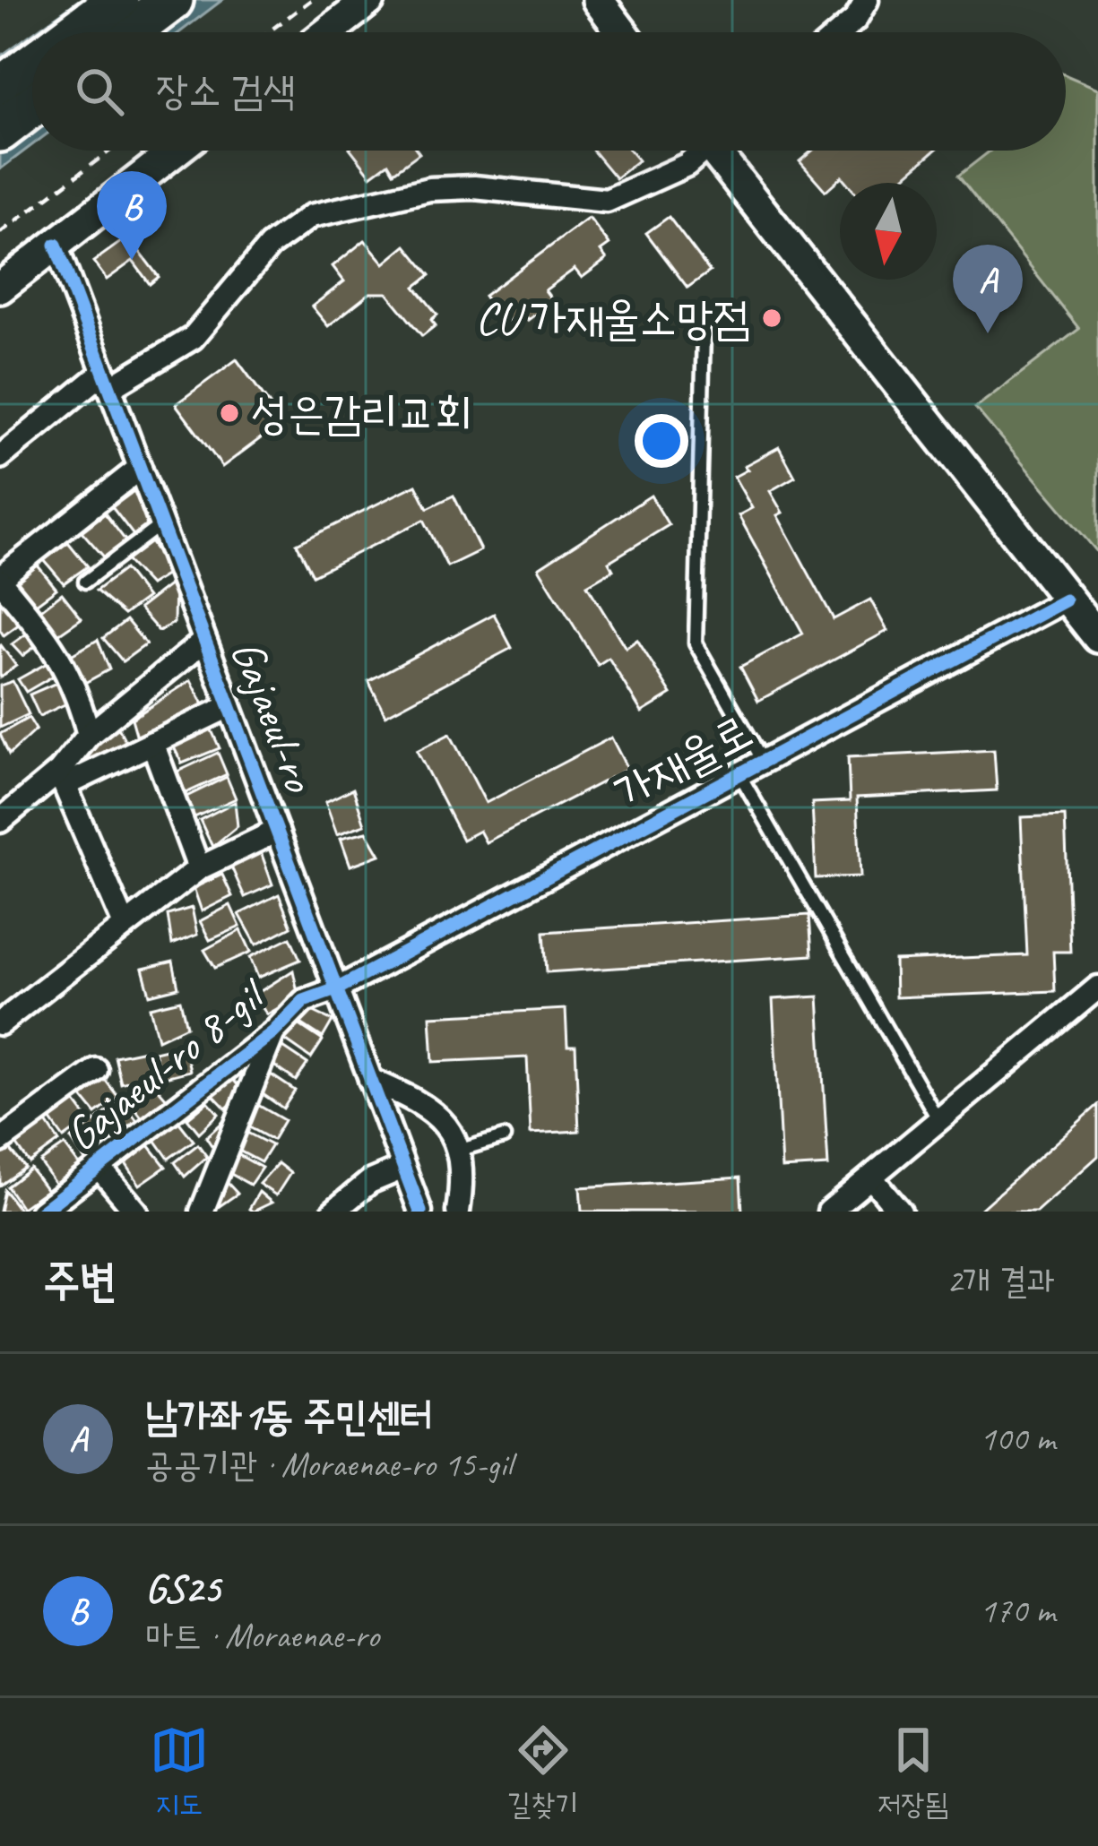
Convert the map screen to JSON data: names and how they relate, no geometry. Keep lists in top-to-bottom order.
{
  "streets": {
    "street": ["Gajaeul-ro", "가재울로", "Gajaeul-ro 8-gil"]
  },
  "crossings": [
    ["Gajaeul-ro", "가재울로"],
    ["Gajaeul-ro", "Gajaeul-ro 8-gil"],
    ["가재울로", "Gajaeul-ro 8-gil"]
  ],
  "places": ["CU 가재울소망점", "성은감리교회"],
  "north": "bottom",
  "page": {
    "search": "장소 검색",
    "pins": ["B", "A"],
    "heading": ["주변", "2개 결과"],
    "list": [
      {
        "mark": "A",
        "name": "남가좌1동 주민센터",
        "note": "공공기관 · Moraenae-ro 15-gil",
        "value": "100 m"
      },
      {
        "mark": "B",
        "name": "GS25",
        "note": "마트 · Moraenae-ro",
        "value": "170 m"
      }
    ],
    "nav": ["지도", "길찾기", "저장됨"]
  }
}
